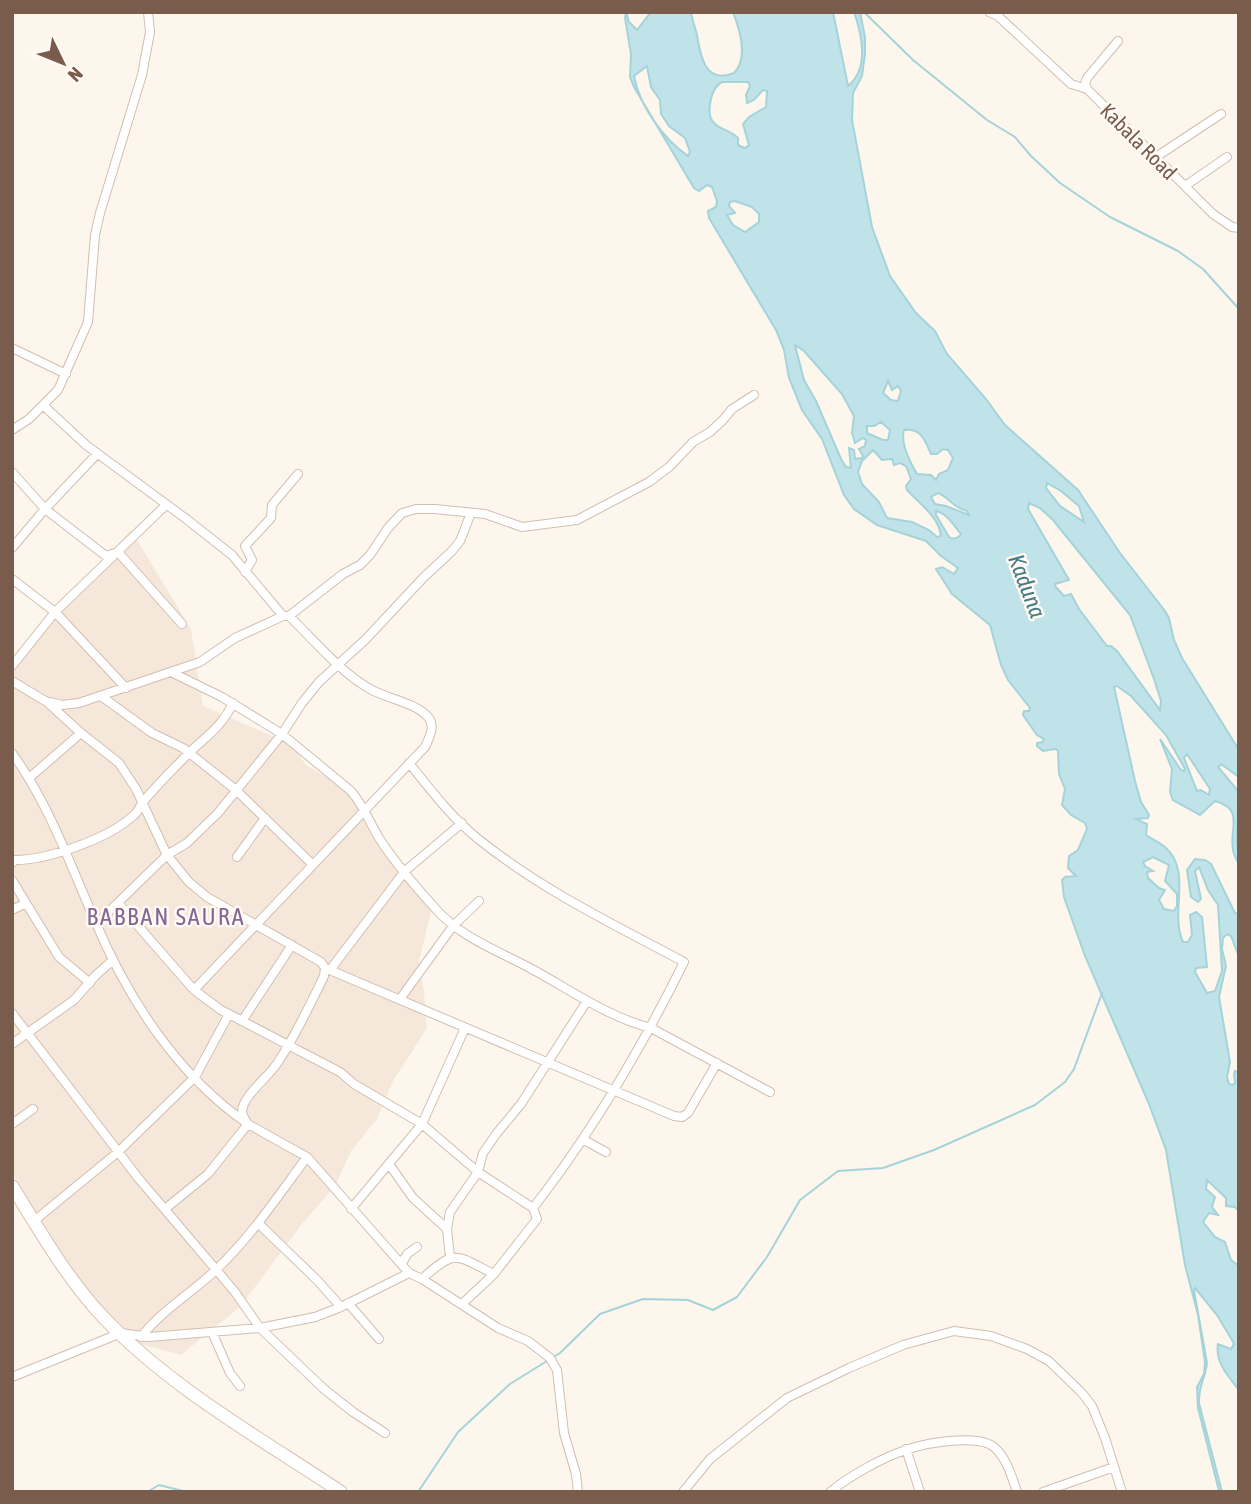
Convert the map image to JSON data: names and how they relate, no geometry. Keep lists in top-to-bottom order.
{
  "streets": {
    "street": ["Kabala Road"]
  },
  "districts": ["BABBAN SAURA"],
  "water": ["Kaduna"],
  "north": "bottom right"
}
